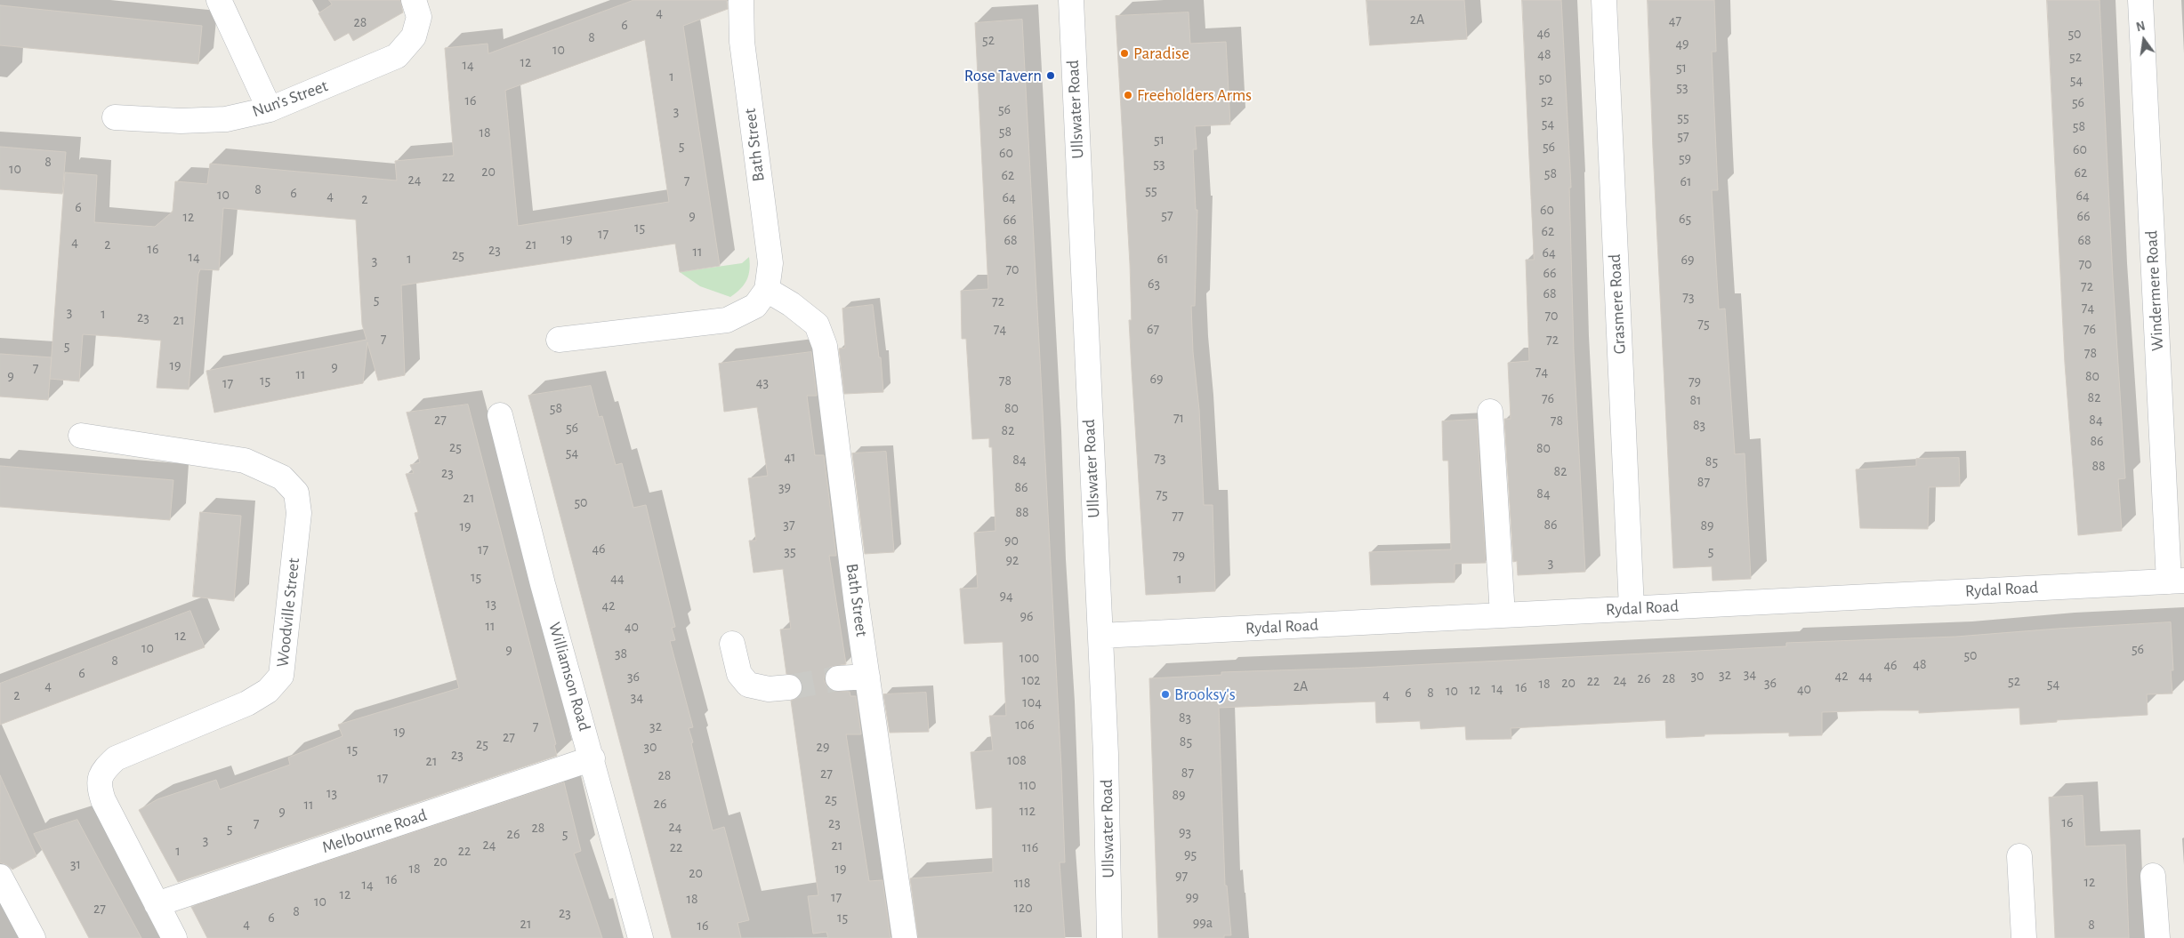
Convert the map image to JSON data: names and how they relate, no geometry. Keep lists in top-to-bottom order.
{
  "streets": {
    "street": [
      "Nun's Street",
      "Ullswater Road",
      "Bath Street",
      "Windermere Road",
      "Grasmere Road",
      "Rydal Road",
      "Woodville Street",
      "Williamson Road",
      "Melbourne Road"
    ]
  },
  "crossings": [
    ["Ullswater Road", "Rydal Road"],
    ["Windermere Road", "Rydal Road"],
    ["Grasmere Road", "Rydal Road"],
    ["Woodville Street", "Melbourne Road"],
    ["Williamson Road", "Melbourne Road"]
  ],
  "places": [
    "Paradise",
    "Rose Tavern",
    "Freeholders Arms",
    "Brooksy's"
  ],
  "house_numbers": [
    "4",
    "2A",
    "47",
    "28",
    "6",
    "46",
    "50",
    "8",
    "52",
    "49",
    "10",
    "48",
    "52",
    "12",
    "14",
    "51",
    "1",
    "50",
    "54",
    "53",
    "16",
    "52",
    "56",
    "56",
    "3",
    "55",
    "54",
    "58",
    "58",
    "18",
    "57",
    "51",
    "5",
    "56",
    "60",
    "60",
    "59",
    "8",
    "53",
    "10",
    "20",
    "62",
    "58",
    "62",
    "22",
    "24",
    "7",
    "61",
    "8",
    "55",
    "6",
    "10",
    "4",
    "64",
    "64",
    "2",
    "6",
    "60",
    "57",
    "9",
    "66",
    "12",
    "65",
    "66",
    "15",
    "62",
    "17",
    "19",
    "68",
    "68",
    "4",
    "2",
    "21",
    "16",
    "23",
    "11",
    "64",
    "25",
    "14",
    "1",
    "61",
    "69",
    "3",
    "70",
    "70",
    "66",
    "63",
    "72",
    "68",
    "73",
    "5",
    "72",
    "74",
    "3",
    "1",
    "70",
    "23",
    "21",
    "75",
    "74",
    "67",
    "76",
    "7",
    "72",
    "5",
    "78",
    "19",
    "9",
    "7",
    "74",
    "11",
    "9",
    "80",
    "69",
    "15",
    "78",
    "79",
    "43",
    "17",
    "82",
    "76",
    "81",
    "58",
    "80",
    "71",
    "27",
    "84",
    "78",
    "83",
    "56",
    "82",
    "86",
    "25",
    "80",
    "54",
    "41",
    "73",
    "84",
    "85",
    "88",
    "82",
    "23",
    "87",
    "39",
    "86",
    "84",
    "75",
    "21",
    "50",
    "88",
    "77",
    "37",
    "86",
    "89",
    "19",
    "90",
    "46",
    "17",
    "35",
    "5",
    "79",
    "92",
    "3",
    "15",
    "44",
    "1",
    "94",
    "13",
    "42",
    "96",
    "11",
    "40",
    "12",
    "10",
    "56",
    "9",
    "38",
    "50",
    "100",
    "8",
    "48",
    "46",
    "6",
    "34",
    "32",
    "30",
    "42",
    "44",
    "36",
    "26",
    "28",
    "102",
    "24",
    "22",
    "52",
    "20",
    "36",
    "18",
    "54",
    "4",
    "2A",
    "16",
    "14",
    "40",
    "12",
    "10",
    "6",
    "8",
    "4",
    "2",
    "34",
    "104",
    "83",
    "106",
    "7",
    "32",
    "19",
    "27",
    "85",
    "25",
    "30",
    "29",
    "15",
    "23",
    "108",
    "21",
    "87",
    "27",
    "28",
    "17",
    "110",
    "13",
    "89",
    "25",
    "26",
    "11",
    "112",
    "9",
    "16",
    "7",
    "23",
    "24",
    "28",
    "5",
    "93",
    "26",
    "5",
    "3",
    "24",
    "21",
    "22",
    "116",
    "1",
    "22",
    "95",
    "20",
    "31",
    "18",
    "19",
    "20",
    "97",
    "16",
    "12",
    "118",
    "14",
    "12",
    "17",
    "99",
    "18",
    "10",
    "120",
    "27",
    "8",
    "23",
    "6",
    "15",
    "99a",
    "4",
    "21",
    "8",
    "16"
  ],
  "north": "top"
}
